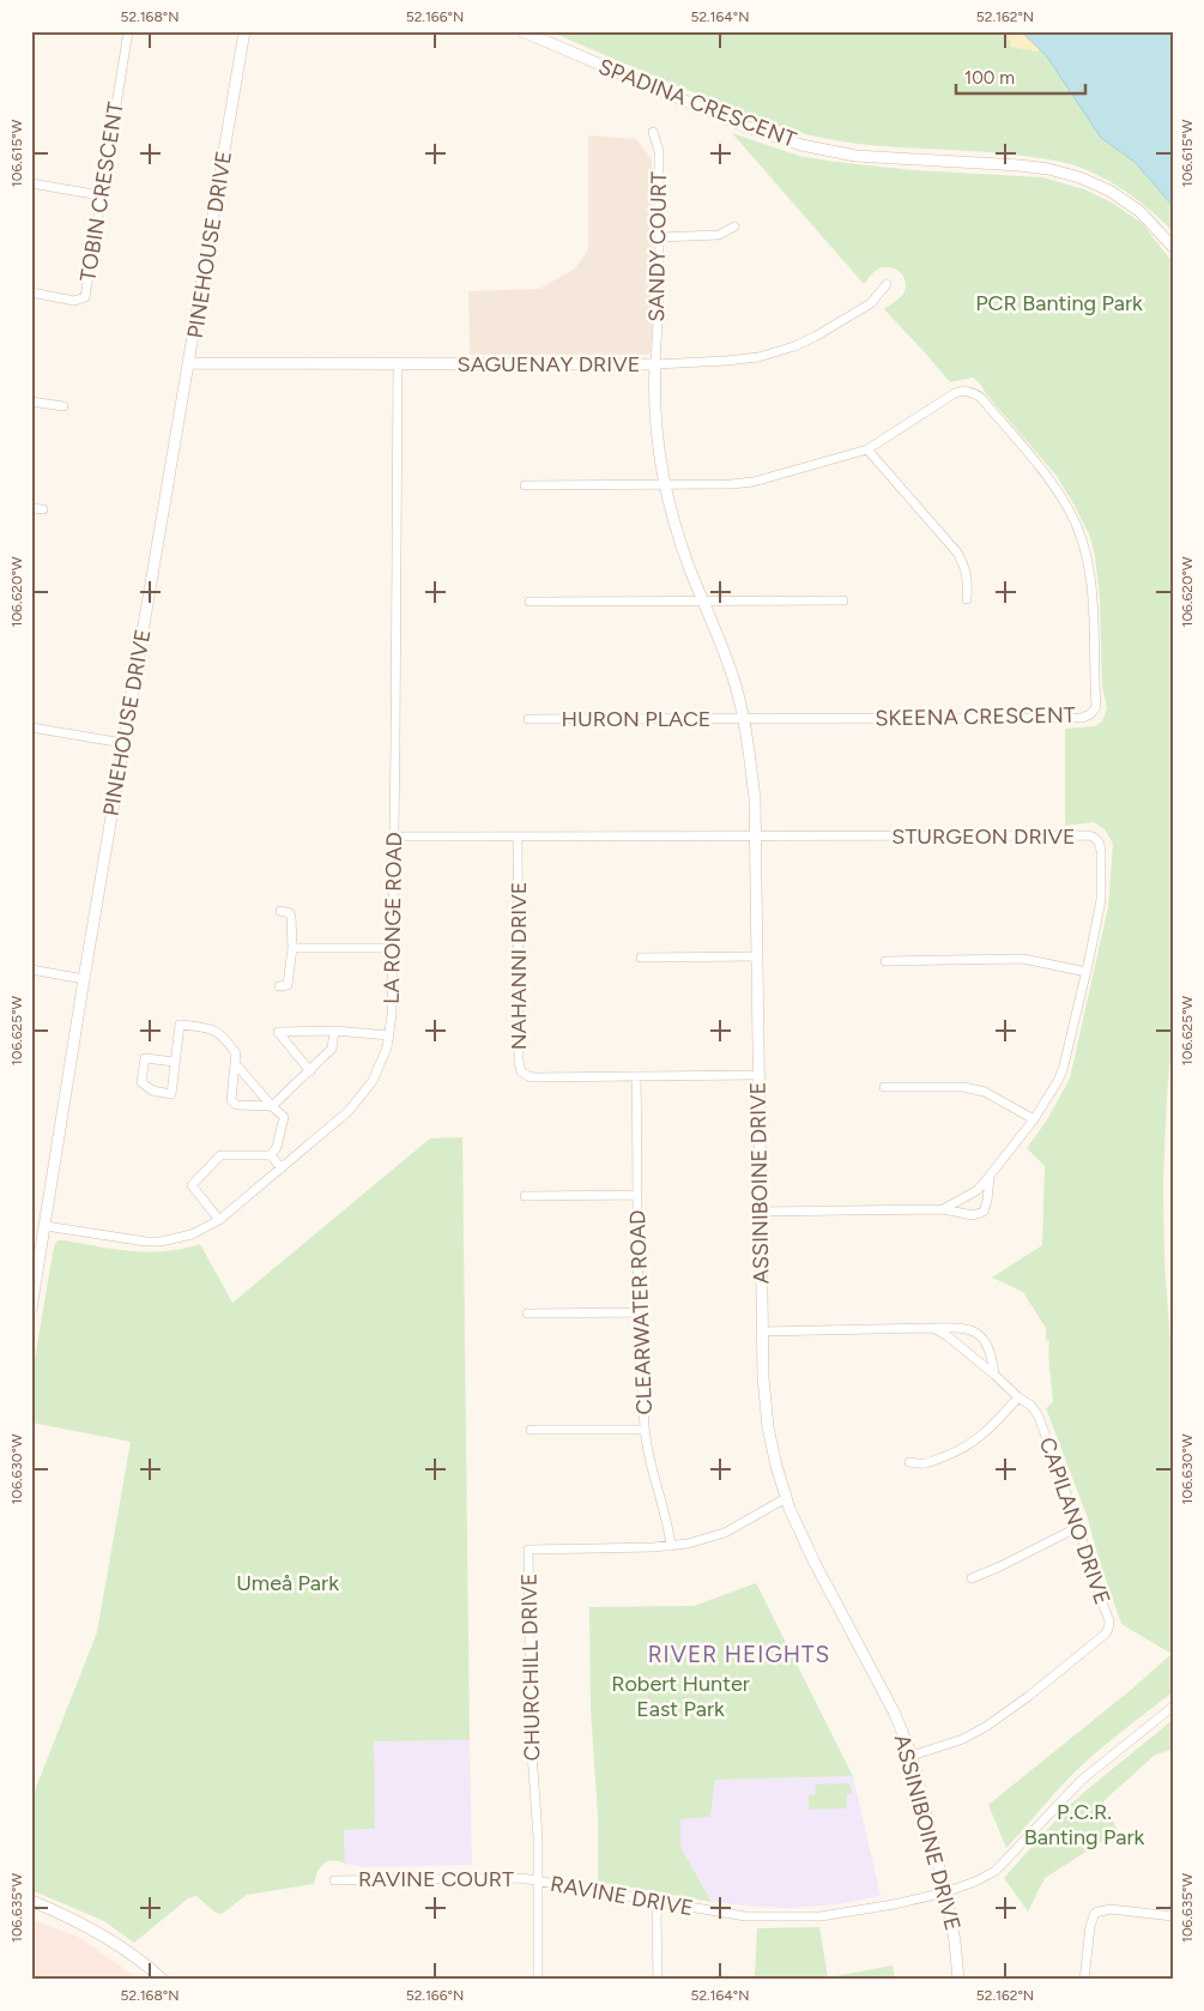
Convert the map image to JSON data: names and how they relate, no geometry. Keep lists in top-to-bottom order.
{
  "streets": {
    "street": [
      "SPADINA CRESCENT",
      "TOBIN CRESCENT",
      "PINEHOUSE DRIVE",
      "SANDY COURT",
      "SAGUENAY DRIVE",
      "SKEENA CRESCENT",
      "HURON PLACE",
      "STURGEON DRIVE",
      "LA RONGE ROAD",
      "NAHANNI DRIVE",
      "ASSINIBOINE DRIVE",
      "CLEARWATER ROAD",
      "CAPILANO DRIVE",
      "CHURCHILL DRIVE",
      "RAVINE COURT",
      "RAVINE DRIVE"
    ]
  },
  "crossings": [
    ["PINEHOUSE DRIVE", "SAGUENAY DRIVE"],
    ["PINEHOUSE DRIVE", "LA RONGE ROAD"],
    ["SANDY COURT", "SAGUENAY DRIVE"],
    ["SANDY COURT", "ASSINIBOINE DRIVE"],
    ["SAGUENAY DRIVE", "LA RONGE ROAD"],
    ["SAGUENAY DRIVE", "ASSINIBOINE DRIVE"],
    ["SKEENA CRESCENT", "HURON PLACE"],
    ["SKEENA CRESCENT", "ASSINIBOINE DRIVE"],
    ["HURON PLACE", "ASSINIBOINE DRIVE"],
    ["STURGEON DRIVE", "ASSINIBOINE DRIVE"],
    ["NAHANNI DRIVE", "ASSINIBOINE DRIVE"],
    ["NAHANNI DRIVE", "CLEARWATER ROAD"],
    ["ASSINIBOINE DRIVE", "CAPILANO DRIVE"],
    ["ASSINIBOINE DRIVE", "CHURCHILL DRIVE"],
    ["ASSINIBOINE DRIVE", "RAVINE DRIVE"],
    ["CLEARWATER ROAD", "CHURCHILL DRIVE"],
    ["CHURCHILL DRIVE", "RAVINE COURT"],
    ["CHURCHILL DRIVE", "RAVINE DRIVE"],
    ["RAVINE COURT", "RAVINE DRIVE"]
  ],
  "districts": ["RIVER HEIGHTS"],
  "parks": [
    "PCR Banting Park",
    "Umeå Park",
    "Robert Hunter East Park",
    "P.C.R. Banting Park"
  ],
  "scale_bar": "100 m",
  "coordinates": [
    "52.168°N",
    "52.166°N",
    "52.164°N",
    "52.162°N",
    "106.615°W",
    "106.620°W",
    "106.625°W",
    "106.630°W",
    "106.635°W"
  ]
}
